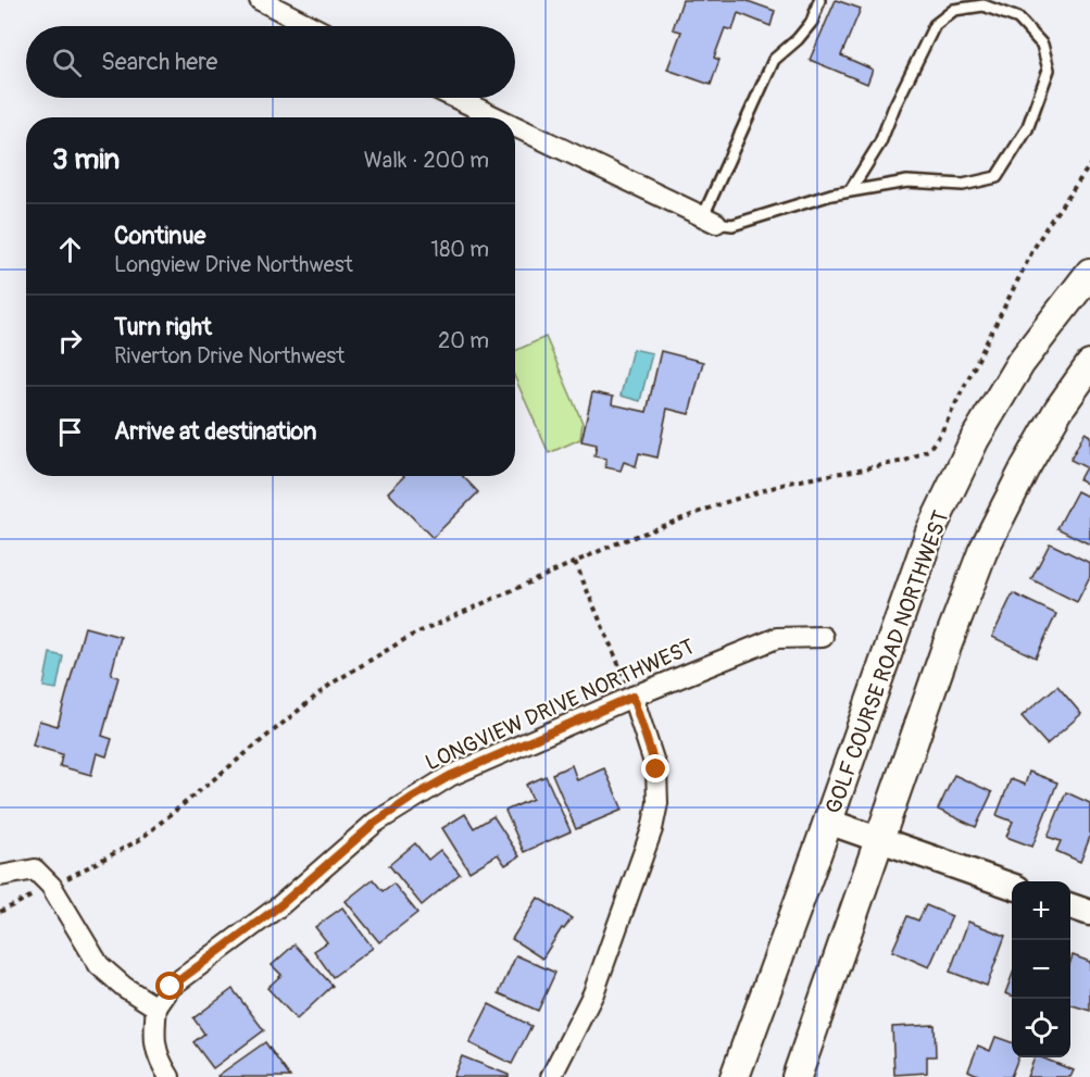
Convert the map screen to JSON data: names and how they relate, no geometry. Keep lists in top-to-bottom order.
{
  "streets": {
    "main road": ["GOLF COURSE ROAD NORTHWEST"],
    "street": ["LONGVIEW DRIVE NORTHWEST"]
  },
  "page": {
    "search": "Search here",
    "heading": ["3 min", "Walk · 200 m"],
    "list": [
      ["Continue", "Longview Drive Northwest", "180 m"],
      ["Turn right", "Riverton Drive Northwest", "20 m"],
      "Arrive at destination"
    ],
    "map_buttons": ["+", "−"]
  }
}
